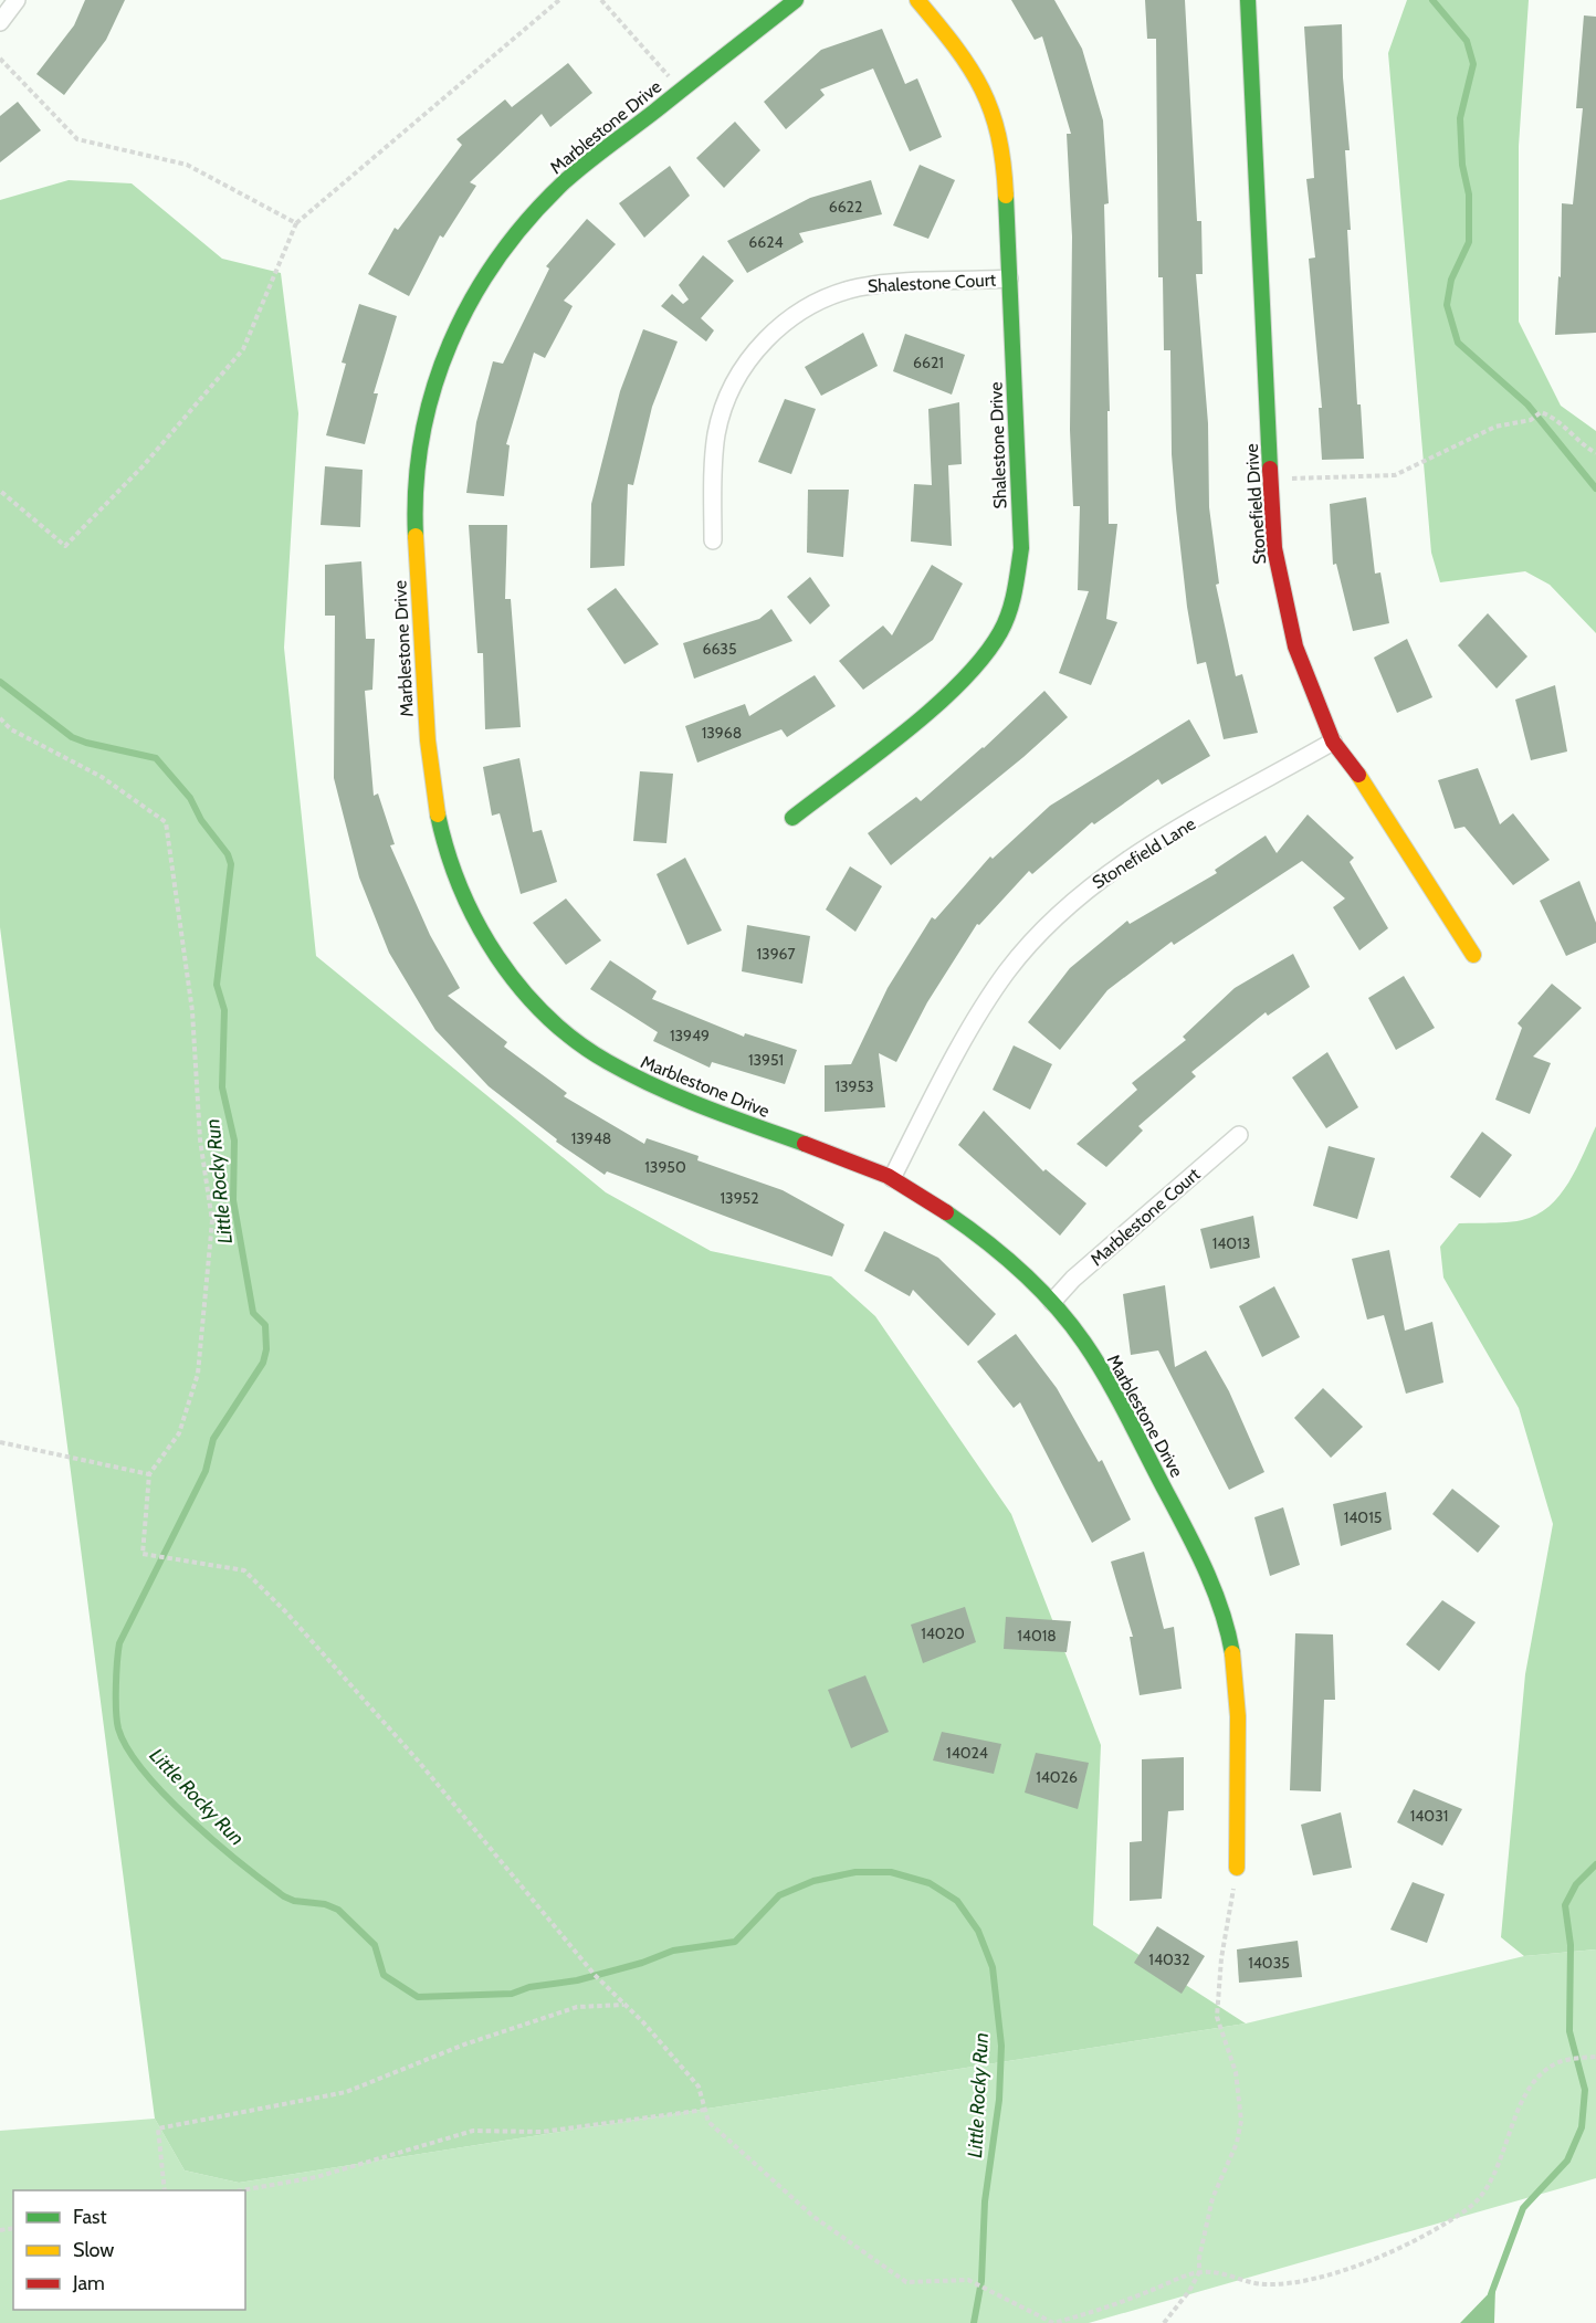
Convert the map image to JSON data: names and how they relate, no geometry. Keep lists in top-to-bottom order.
{
  "streets": {
    "street": [
      "Marblestone Drive",
      "Shalestone Court",
      "Shalestone Drive",
      "Stonefield Drive",
      "Stonefield Lane",
      "Marblestone Court"
    ]
  },
  "crossings": [
    ["Marblestone Drive", "Stonefield Lane"],
    ["Marblestone Drive", "Marblestone Court"],
    ["Shalestone Court", "Shalestone Drive"],
    ["Stonefield Drive", "Stonefield Lane"]
  ],
  "water": ["Little Rocky Run"],
  "house_numbers": [
    "6622",
    "6624",
    "6621",
    "6635",
    "13968",
    "13967",
    "13949",
    "13951",
    "13953",
    "13948",
    "13950",
    "13952",
    "14013",
    "14015",
    "14020",
    "14018",
    "14024",
    "14026",
    "14031",
    "14032",
    "14035"
  ],
  "legend": ["Fast", "Slow", "Jam"]
}
